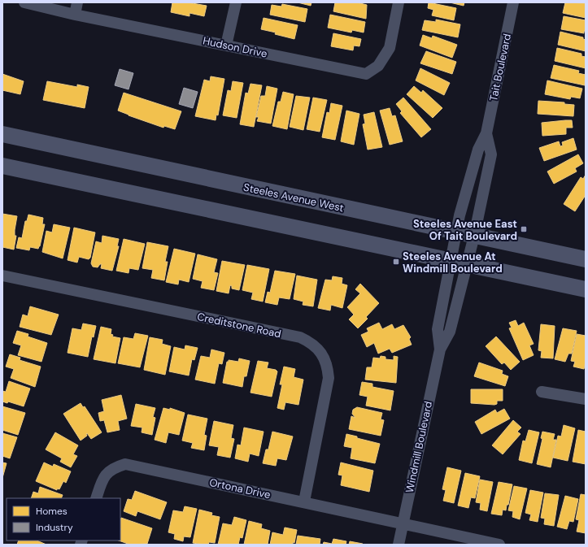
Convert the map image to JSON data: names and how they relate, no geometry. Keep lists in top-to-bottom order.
{
  "streets": {
    "main road": ["Steeles Avenue West"],
    "street": [
      "Hudson Drive",
      "Tait Boulevard",
      "Creditstone Road",
      "Windmill Boulevard",
      "Ortona Drive"
    ]
  },
  "crossings": [
    ["Tait Boulevard", "Steeles Avenue West"],
    ["Tait Boulevard", "Windmill Boulevard"],
    ["Steeles Avenue West", "Windmill Boulevard"],
    ["Creditstone Road", "Ortona Drive"],
    ["Windmill Boulevard", "Ortona Drive"]
  ],
  "places": {
    "transit": ["Steeles Avenue East Of Tait Boulevard", "Steeles Avenue At Windmill Boulevard"]
  },
  "legend": ["Homes", "Industry"]
}
